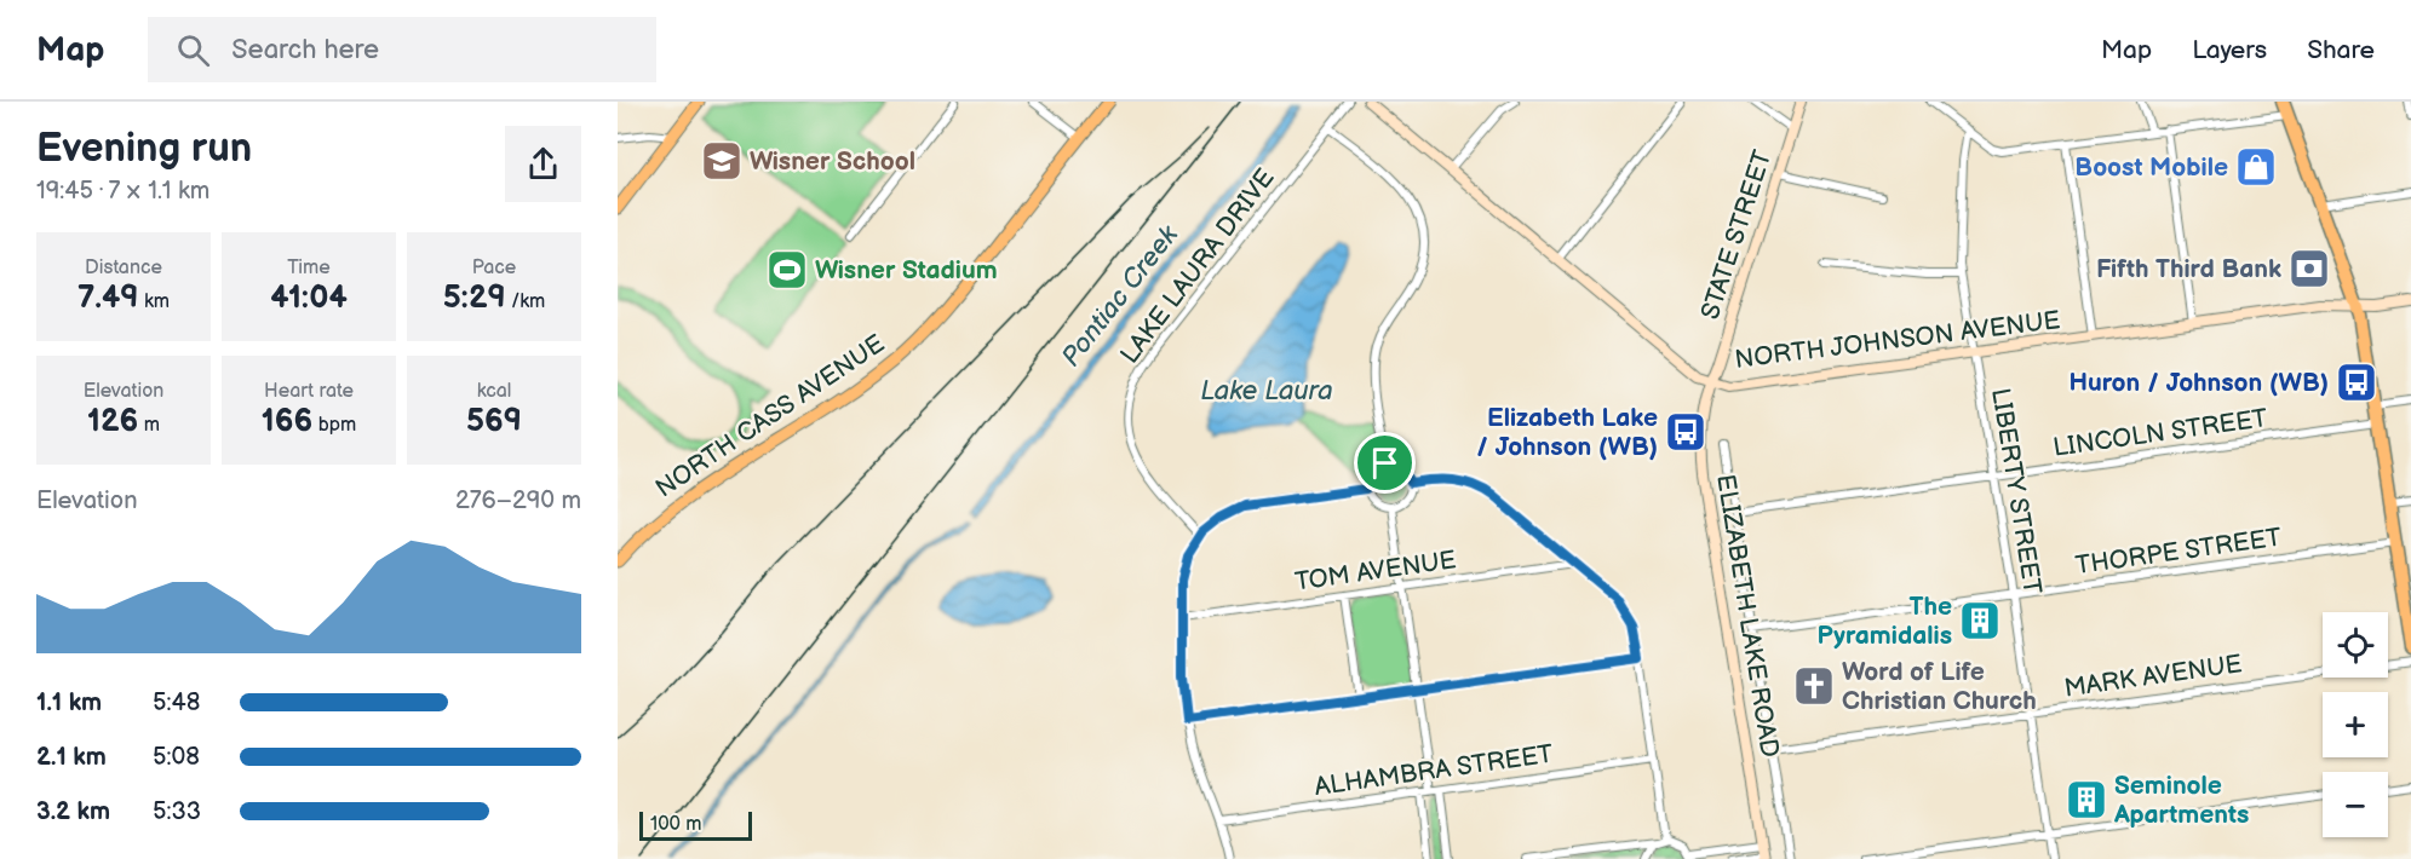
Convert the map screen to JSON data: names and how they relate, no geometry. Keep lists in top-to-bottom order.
{
  "streets": {
    "main road": ["NORTH CASS AVENUE"],
    "street": [
      "STATE STREET",
      "LAKE LAURA DRIVE",
      "NORTH JOHNSON AVENUE",
      "LINCOLN STREET",
      "LIBERTY STREET",
      "THORPE STREET",
      "TOM AVENUE",
      "ELIZABETH LAKE ROAD",
      "MARK AVENUE",
      "ALHAMBRA STREET"
    ]
  },
  "crossings": [
    ["STATE STREET", "NORTH JOHNSON AVENUE"],
    ["STATE STREET", "ELIZABETH LAKE ROAD"],
    ["NORTH JOHNSON AVENUE", "LIBERTY STREET"],
    ["NORTH JOHNSON AVENUE", "ELIZABETH LAKE ROAD"],
    ["LINCOLN STREET", "LIBERTY STREET"],
    ["LINCOLN STREET", "ELIZABETH LAKE ROAD"],
    ["LIBERTY STREET", "THORPE STREET"],
    ["LIBERTY STREET", "MARK AVENUE"],
    ["THORPE STREET", "ELIZABETH LAKE ROAD"],
    ["ELIZABETH LAKE ROAD", "MARK AVENUE"]
  ],
  "water": ["Pontiac Creek", "Lake Laura"],
  "places": {
    "school or university": ["Wisner School"],
    "shop": ["Boost Mobile"],
    "bank": ["Fifth Third Bank"],
    "sports": ["Wisner Stadium"],
    "bus stop": ["Huron / Johnson (WB)", "Elizabeth Lake / Johnson (WB)"],
    "building": ["The Pyramidalis", "Seminole Apartments"],
    "church": ["Word of Life Christian Church"]
  },
  "scale_bar": "100 m",
  "page": {
    "header": "Map",
    "search": "Search here",
    "nav": ["Map", "Layers", "Share"],
    "heading": ["Evening run", "19:45 · 7 × 1.1 km"],
    "stats": [
      ["Distance", "7.49 km"],
      ["Time", "41:04"],
      ["Pace", "5:29 /km"],
      ["Elevation", "126 m"],
      ["Heart rate", "166 bpm"],
      ["kcal", "569"]
    ],
    "chart": ["Elevation", "276–290 m"],
    "map_buttons": ["+", "−"],
    "list": [
      {
        "name": "1.1 km",
        "note": "5:48"
      },
      {
        "name": "2.1 km",
        "note": "5:08"
      },
      {
        "name": "3.2 km",
        "note": "5:33"
      }
    ],
    "scale": "100 m"
  }
}
